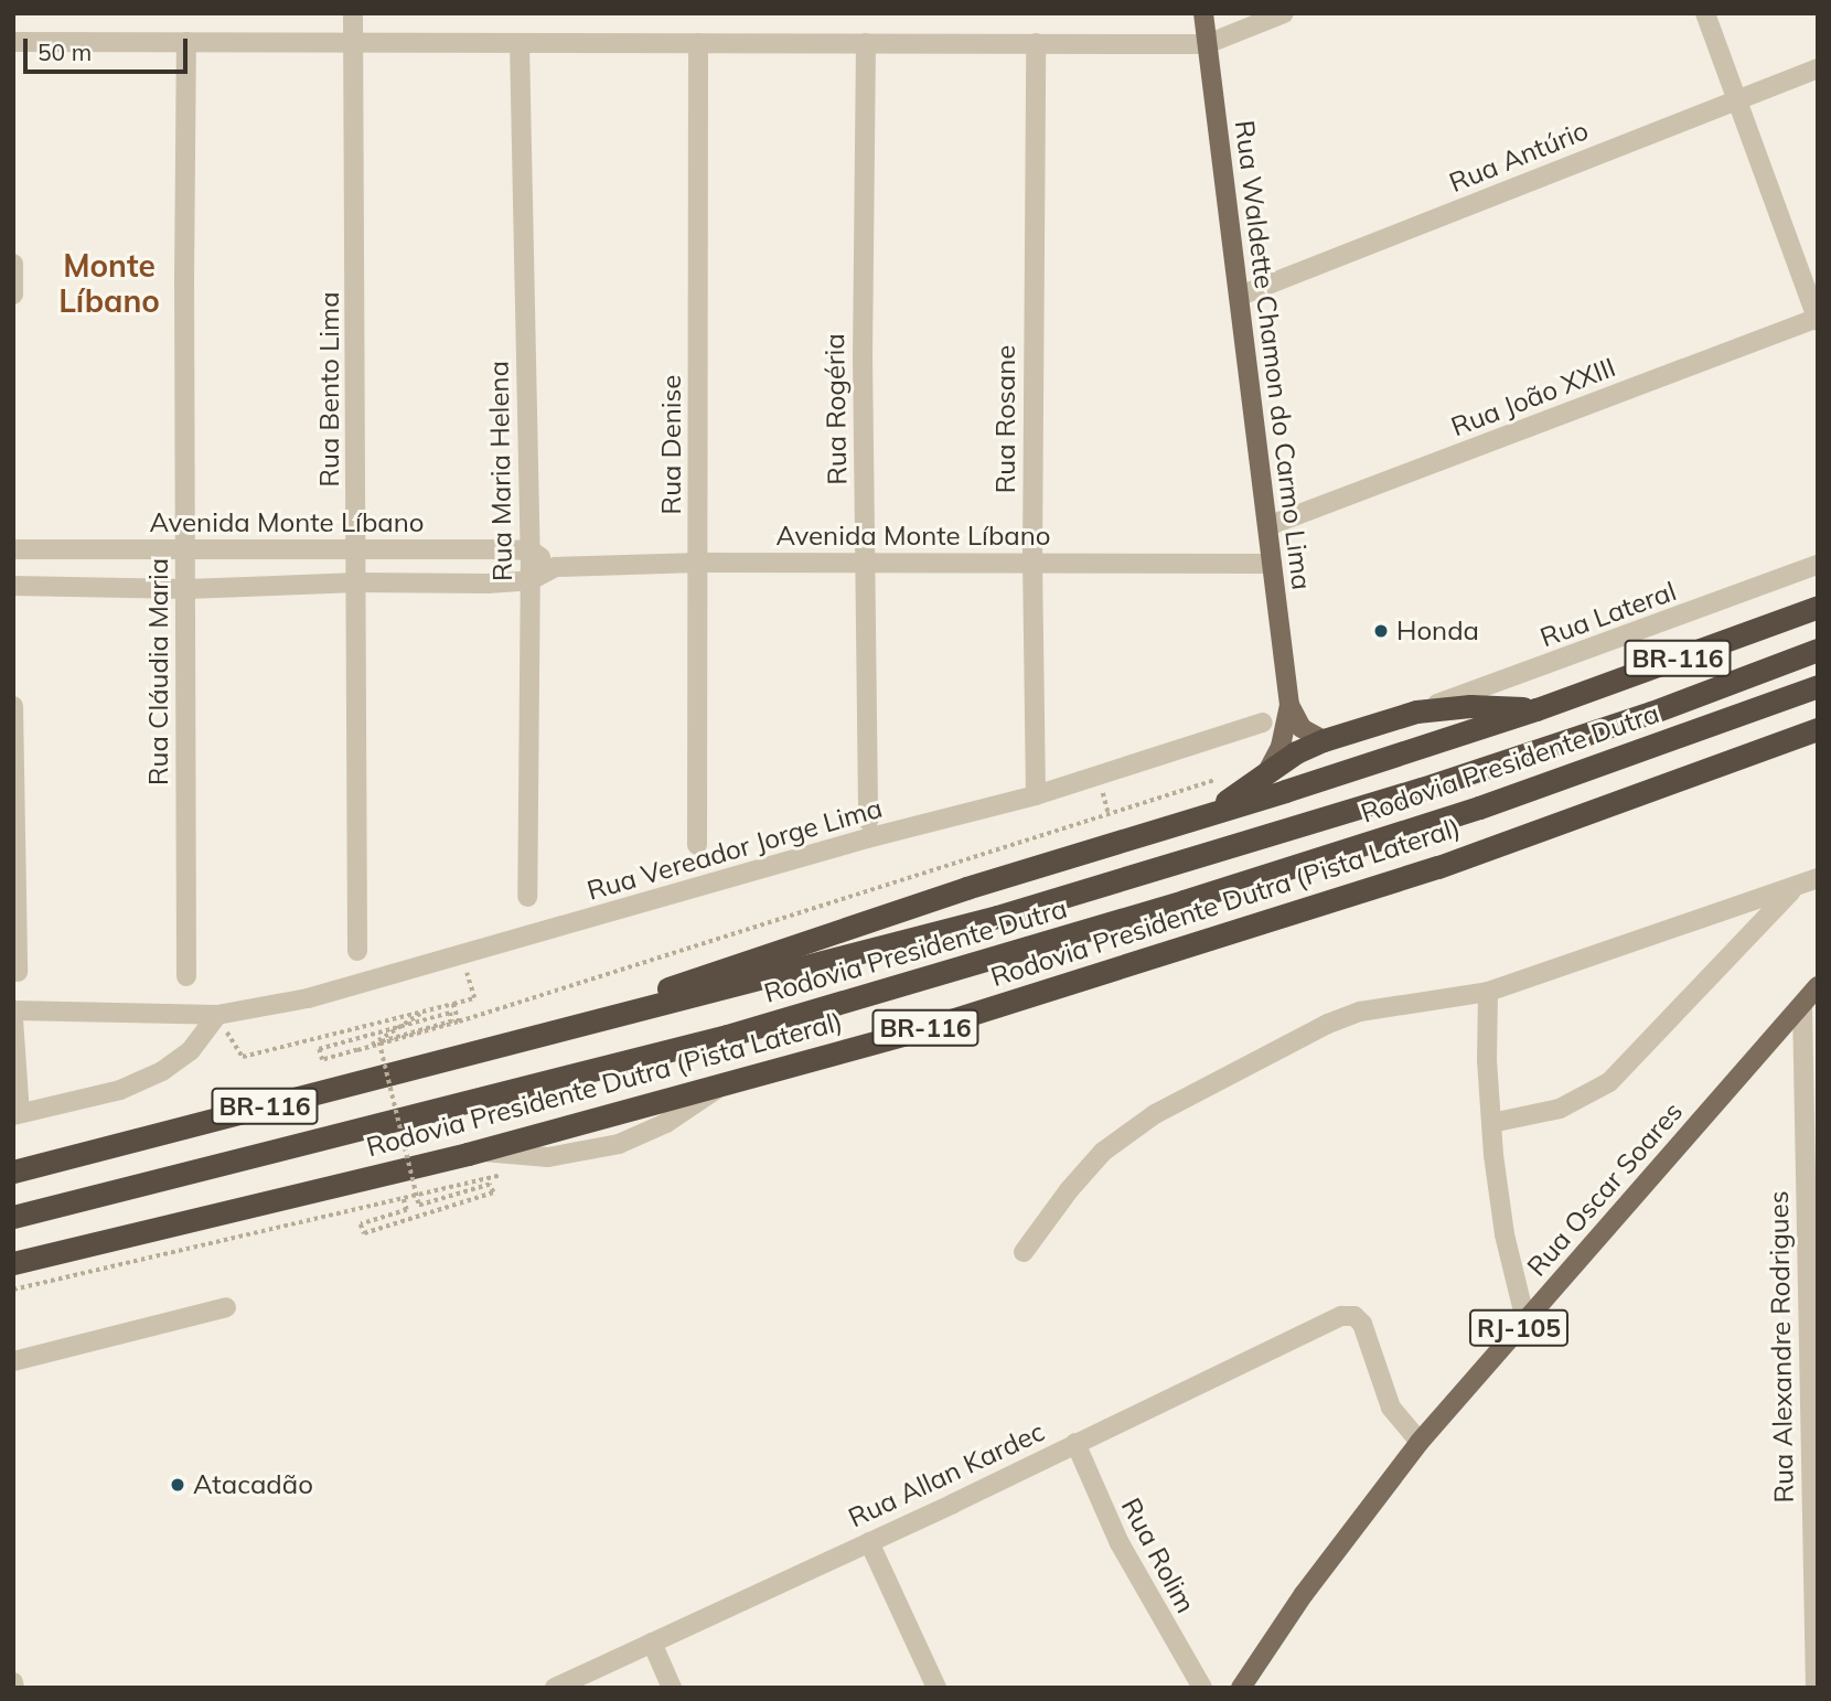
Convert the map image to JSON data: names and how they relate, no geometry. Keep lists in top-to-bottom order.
{
  "streets": {
    "highway": ["BR-116", "Rodovia Presidente Dutra", "Rodovia Presidente Dutra (Pista Lateral)"],
    "main road": ["Rua Waldette Chamon do Carmo Lima", "Rua Oscar Soares", "RJ-105"],
    "street": [
      "Rua Antúrio",
      "Rua Bento Lima",
      "Rua João XXIII",
      "Rua Rogéria",
      "Rua Rosane",
      "Rua Denise",
      "Rua Maria Helena",
      "Avenida Monte Líbano",
      "Rua Lateral",
      "Rua Cláudia Maria",
      "Rua Vereador Jorge Lima",
      "Rua Alexandre Rodrigues",
      "Rua Allan Kardec",
      "Rua Rolim"
    ]
  },
  "crossings": [
    ["Rua Antúrio", "Rua Waldette Chamon do Carmo Lima"],
    ["Rua Waldette Chamon do Carmo Lima", "Rua João XXIII"],
    ["Rua Waldette Chamon do Carmo Lima", "Avenida Monte Líbano"],
    ["Rua Bento Lima", "Avenida Monte Líbano"],
    ["Rua Rogéria", "Avenida Monte Líbano"],
    ["Rua Rosane", "Avenida Monte Líbano"],
    ["Rua Rosane", "Rua Vereador Jorge Lima"],
    ["Rua Denise", "Avenida Monte Líbano"],
    ["Rua Maria Helena", "Avenida Monte Líbano"],
    ["Avenida Monte Líbano", "Rua Cláudia Maria"],
    ["BR-116", "Rodovia Presidente Dutra"],
    ["Rua Oscar Soares", "Rua Alexandre Rodrigues"],
    ["Rua Oscar Soares", "Rua Allan Kardec"],
    ["Rua Allan Kardec", "Rua Rolim"]
  ],
  "districts": ["Monte Líbano"],
  "places": ["Honda", "Atacadão"],
  "scale_bar": "50 m"
}
